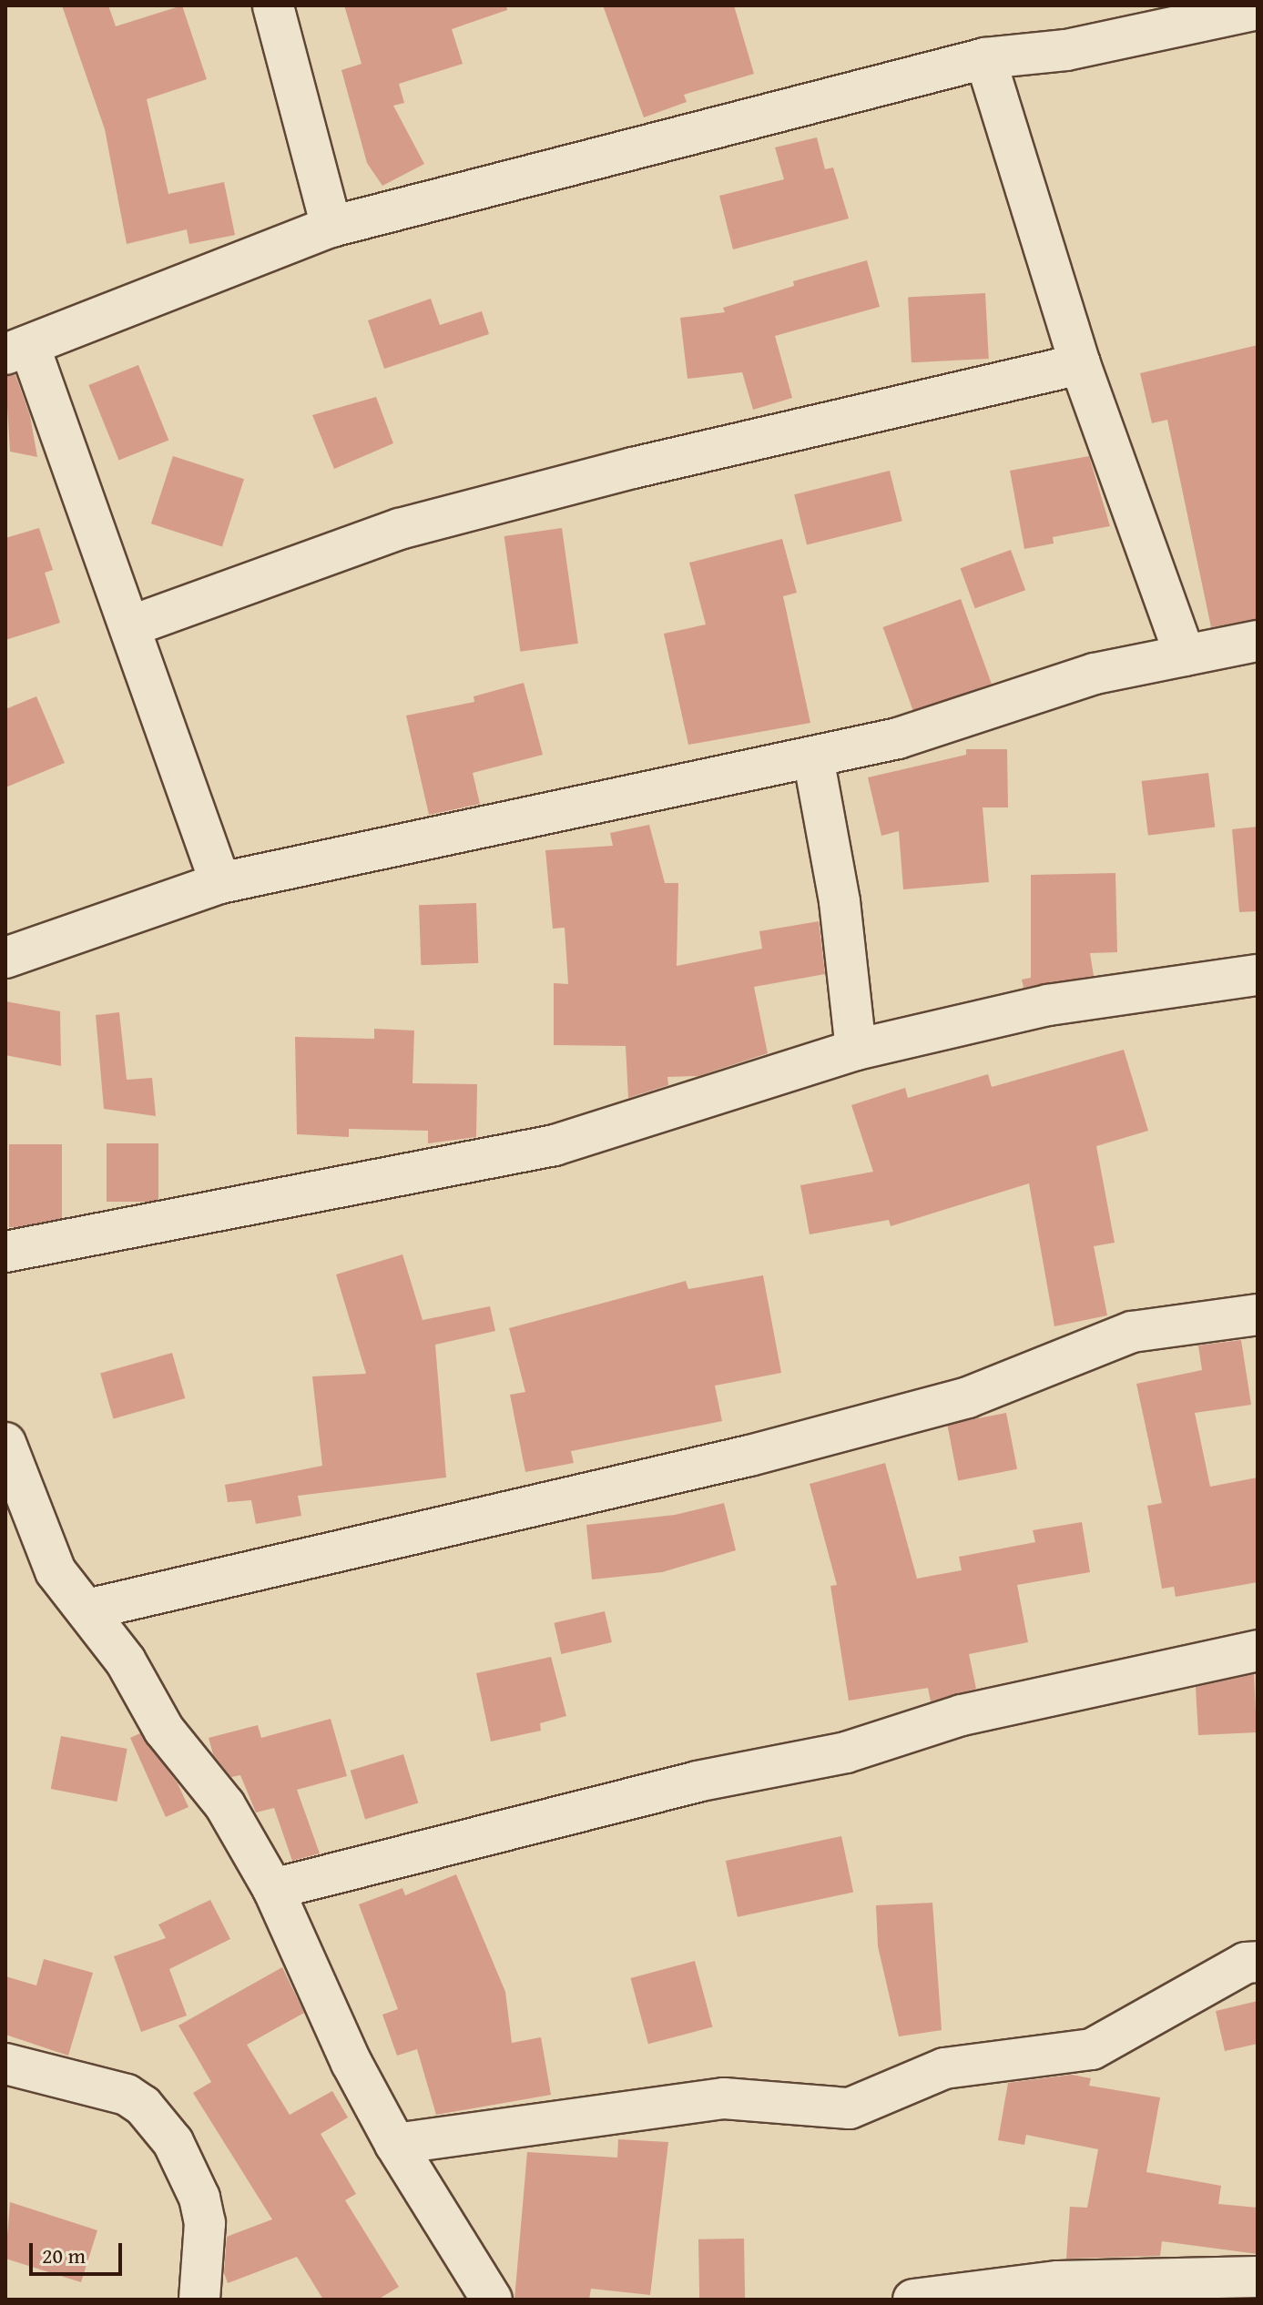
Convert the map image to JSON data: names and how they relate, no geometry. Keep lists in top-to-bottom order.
{
  "scale_bar": "20 m"
}
